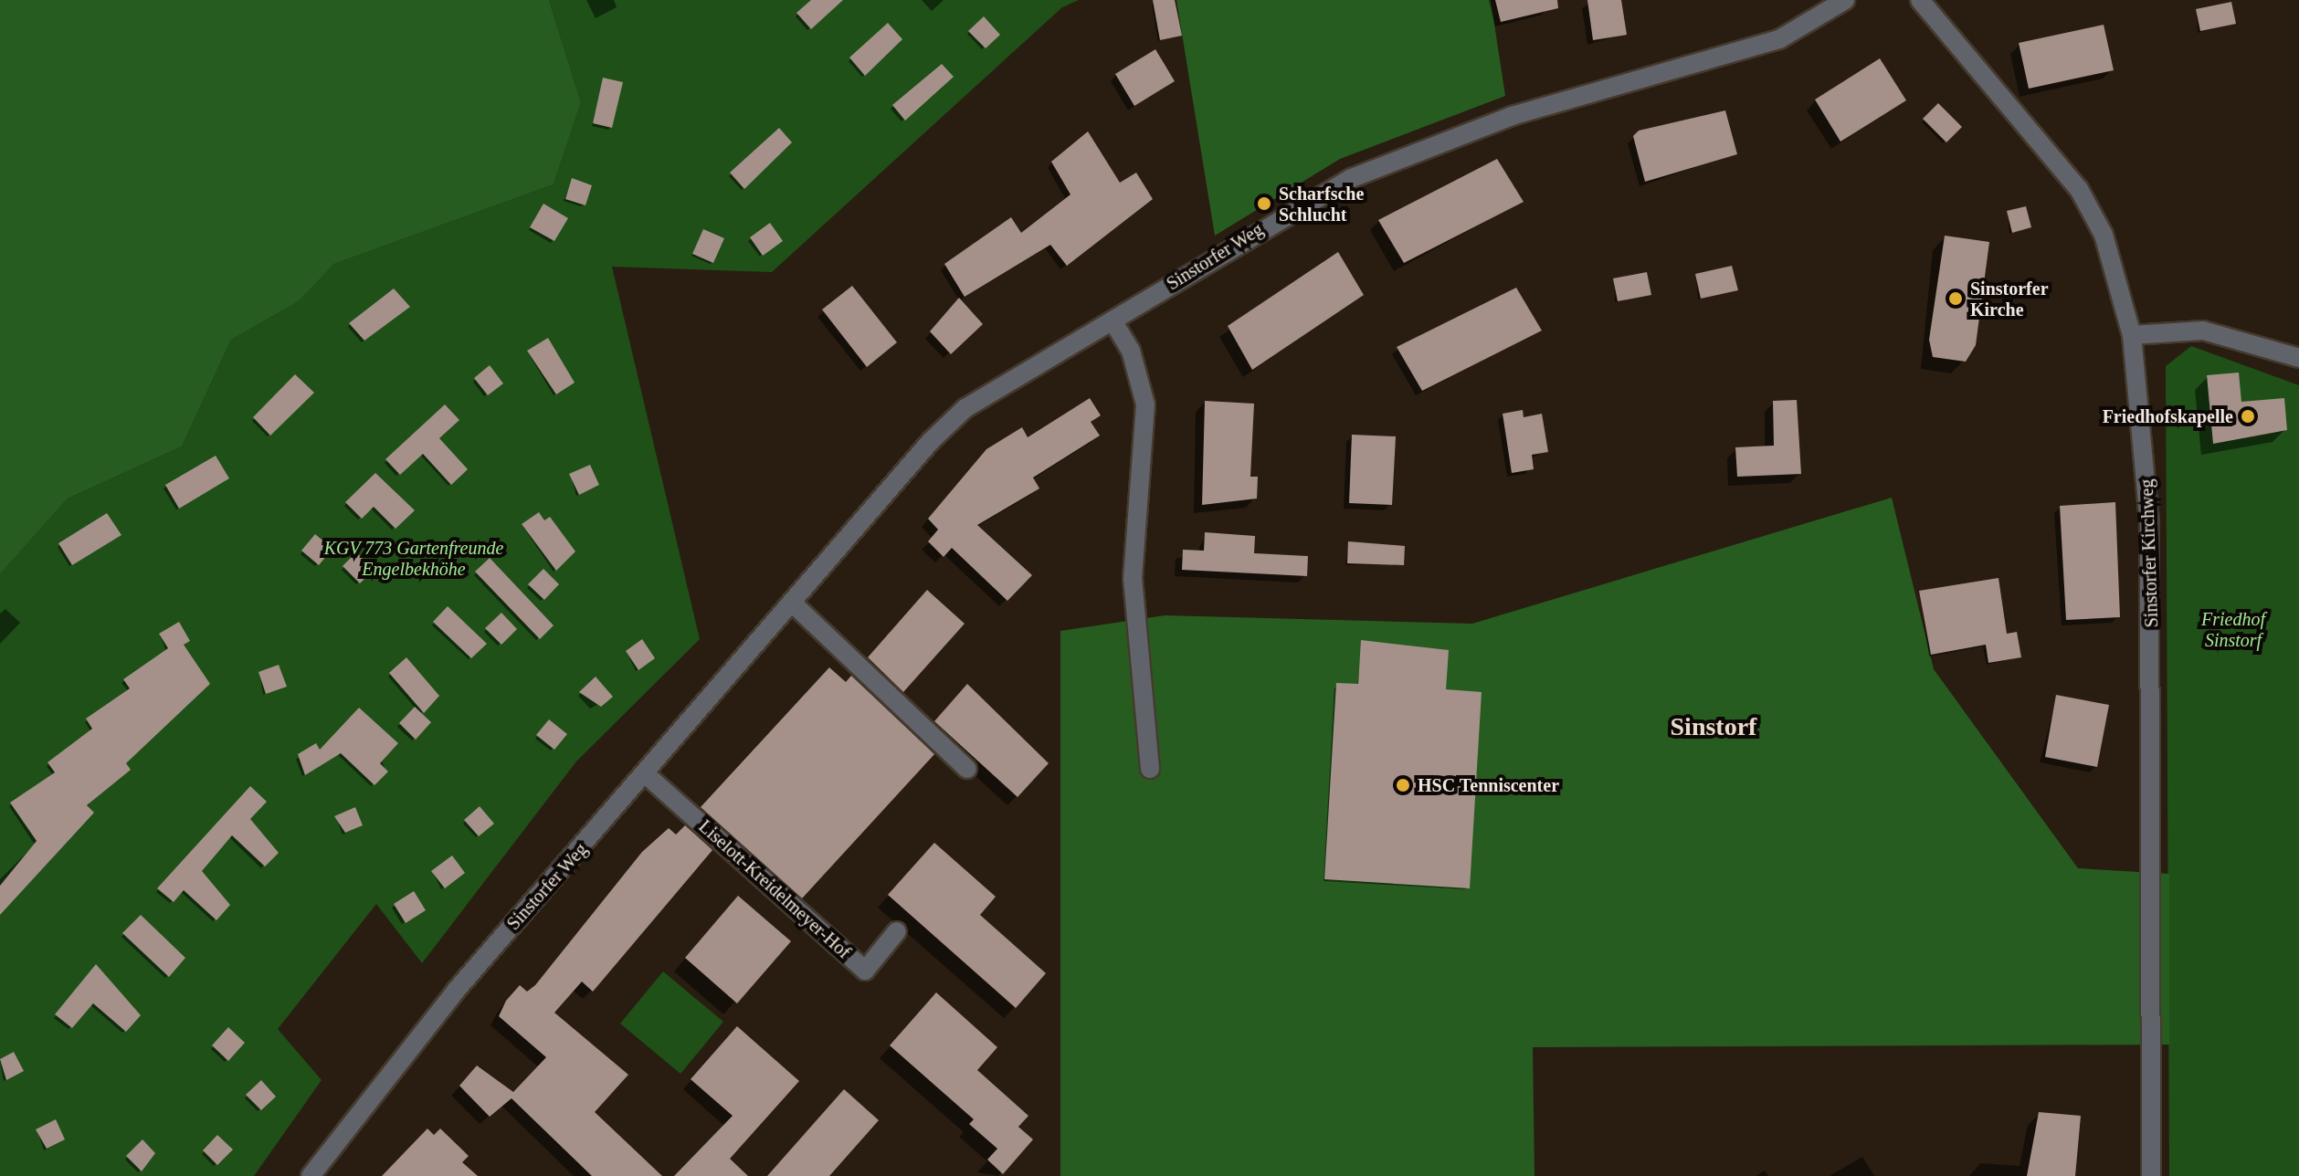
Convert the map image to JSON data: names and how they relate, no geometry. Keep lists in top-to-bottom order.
{
  "streets": {
    "street": ["Sinstorfer Weg", "Sinstorfer Kirchweg", "Liselott-Kreidelmeyer-Hof"]
  },
  "crossings": [
    ["Sinstorfer Weg", "Liselott-Kreidelmeyer-Hof"]
  ],
  "districts": ["Sinstorf"],
  "parks": ["KGV 773 Gartenfreunde Engelbekhöhe", "Friedhof Sinstorf"],
  "places": [
    "Scharfsche Schlucht",
    "Sinstorfer Kirche",
    "Friedhofskapelle",
    "HSC Tenniscenter"
  ]
}
